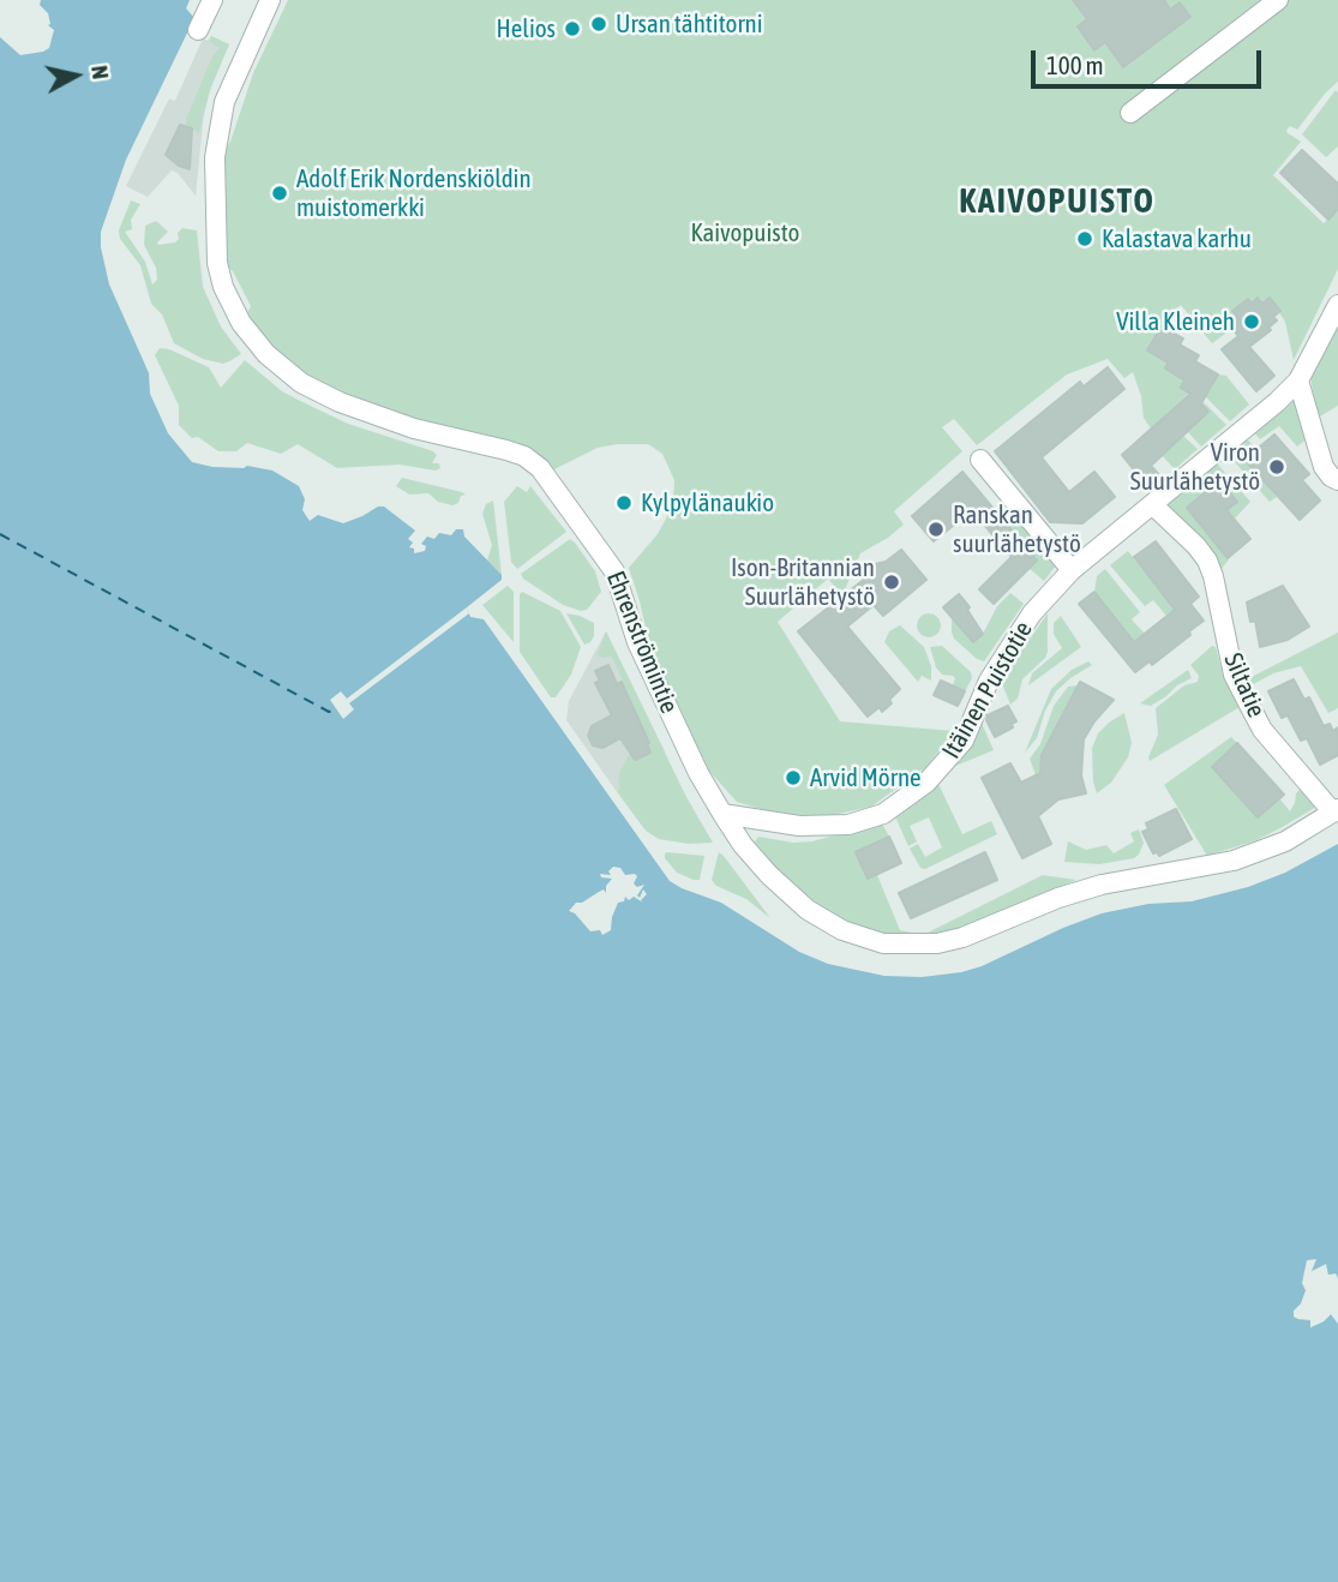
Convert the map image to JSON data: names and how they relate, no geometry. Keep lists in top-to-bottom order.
{
  "streets": {
    "street": ["Ehrenströmintie", "Siltatie", "Itäinen Puistotie"]
  },
  "crossings": [
    ["Ehrenströmintie", "Siltatie"],
    ["Ehrenströmintie", "Itäinen Puistotie"],
    ["Siltatie", "Itäinen Puistotie"]
  ],
  "districts": ["KAIVOPUISTO"],
  "parks": ["Kaivopuisto"],
  "places": [
    "Ursan tähtitorni",
    "Helios",
    "Adolf Erik Nordenskiöldin muistomerkki",
    "Kalastava karhu",
    "Villa Kleineh",
    "Viron Suurlähetystö",
    "Kylpylänaukio",
    "Ranskan suurlähetystö",
    "Ison-Britannian Suurlähetystö",
    "Arvid Mörne"
  ],
  "scale_bar": "100 m",
  "north": "right"
}
